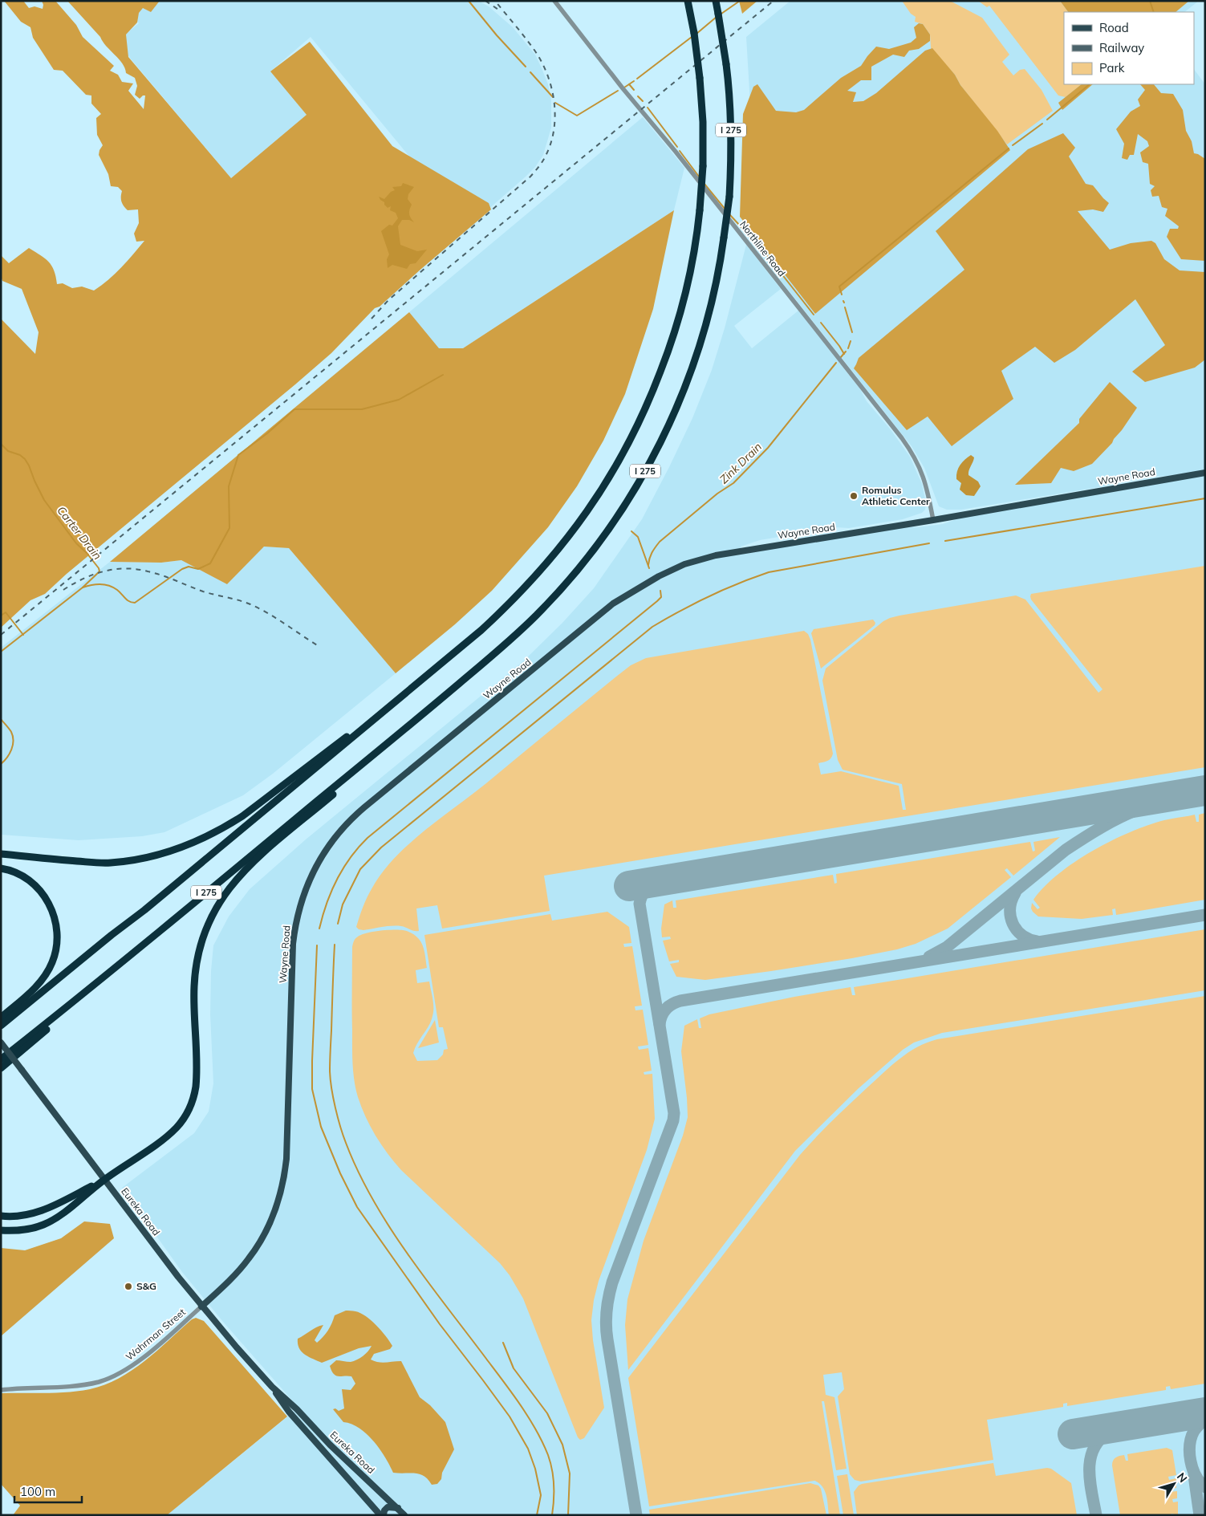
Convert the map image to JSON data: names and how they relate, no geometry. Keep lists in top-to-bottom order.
{
  "streets": {
    "highway": ["I 275"],
    "main road": ["Wayne Road", "Eureka Road"],
    "street": ["Northline Road", "Wahrman Street"]
  },
  "crossings": [
    ["Northline Road", "Wayne Road"],
    ["Wayne Road", "Eureka Road"],
    ["Wayne Road", "Wahrman Street"],
    ["Eureka Road", "Wahrman Street"]
  ],
  "water": ["Zink Drain", "Carter Drain"],
  "places": ["Romulus Athletic Center", "S&G"],
  "legend": ["Road", "Railway", "Park"],
  "scale_bar": "100 m",
  "north": "top right"
}
